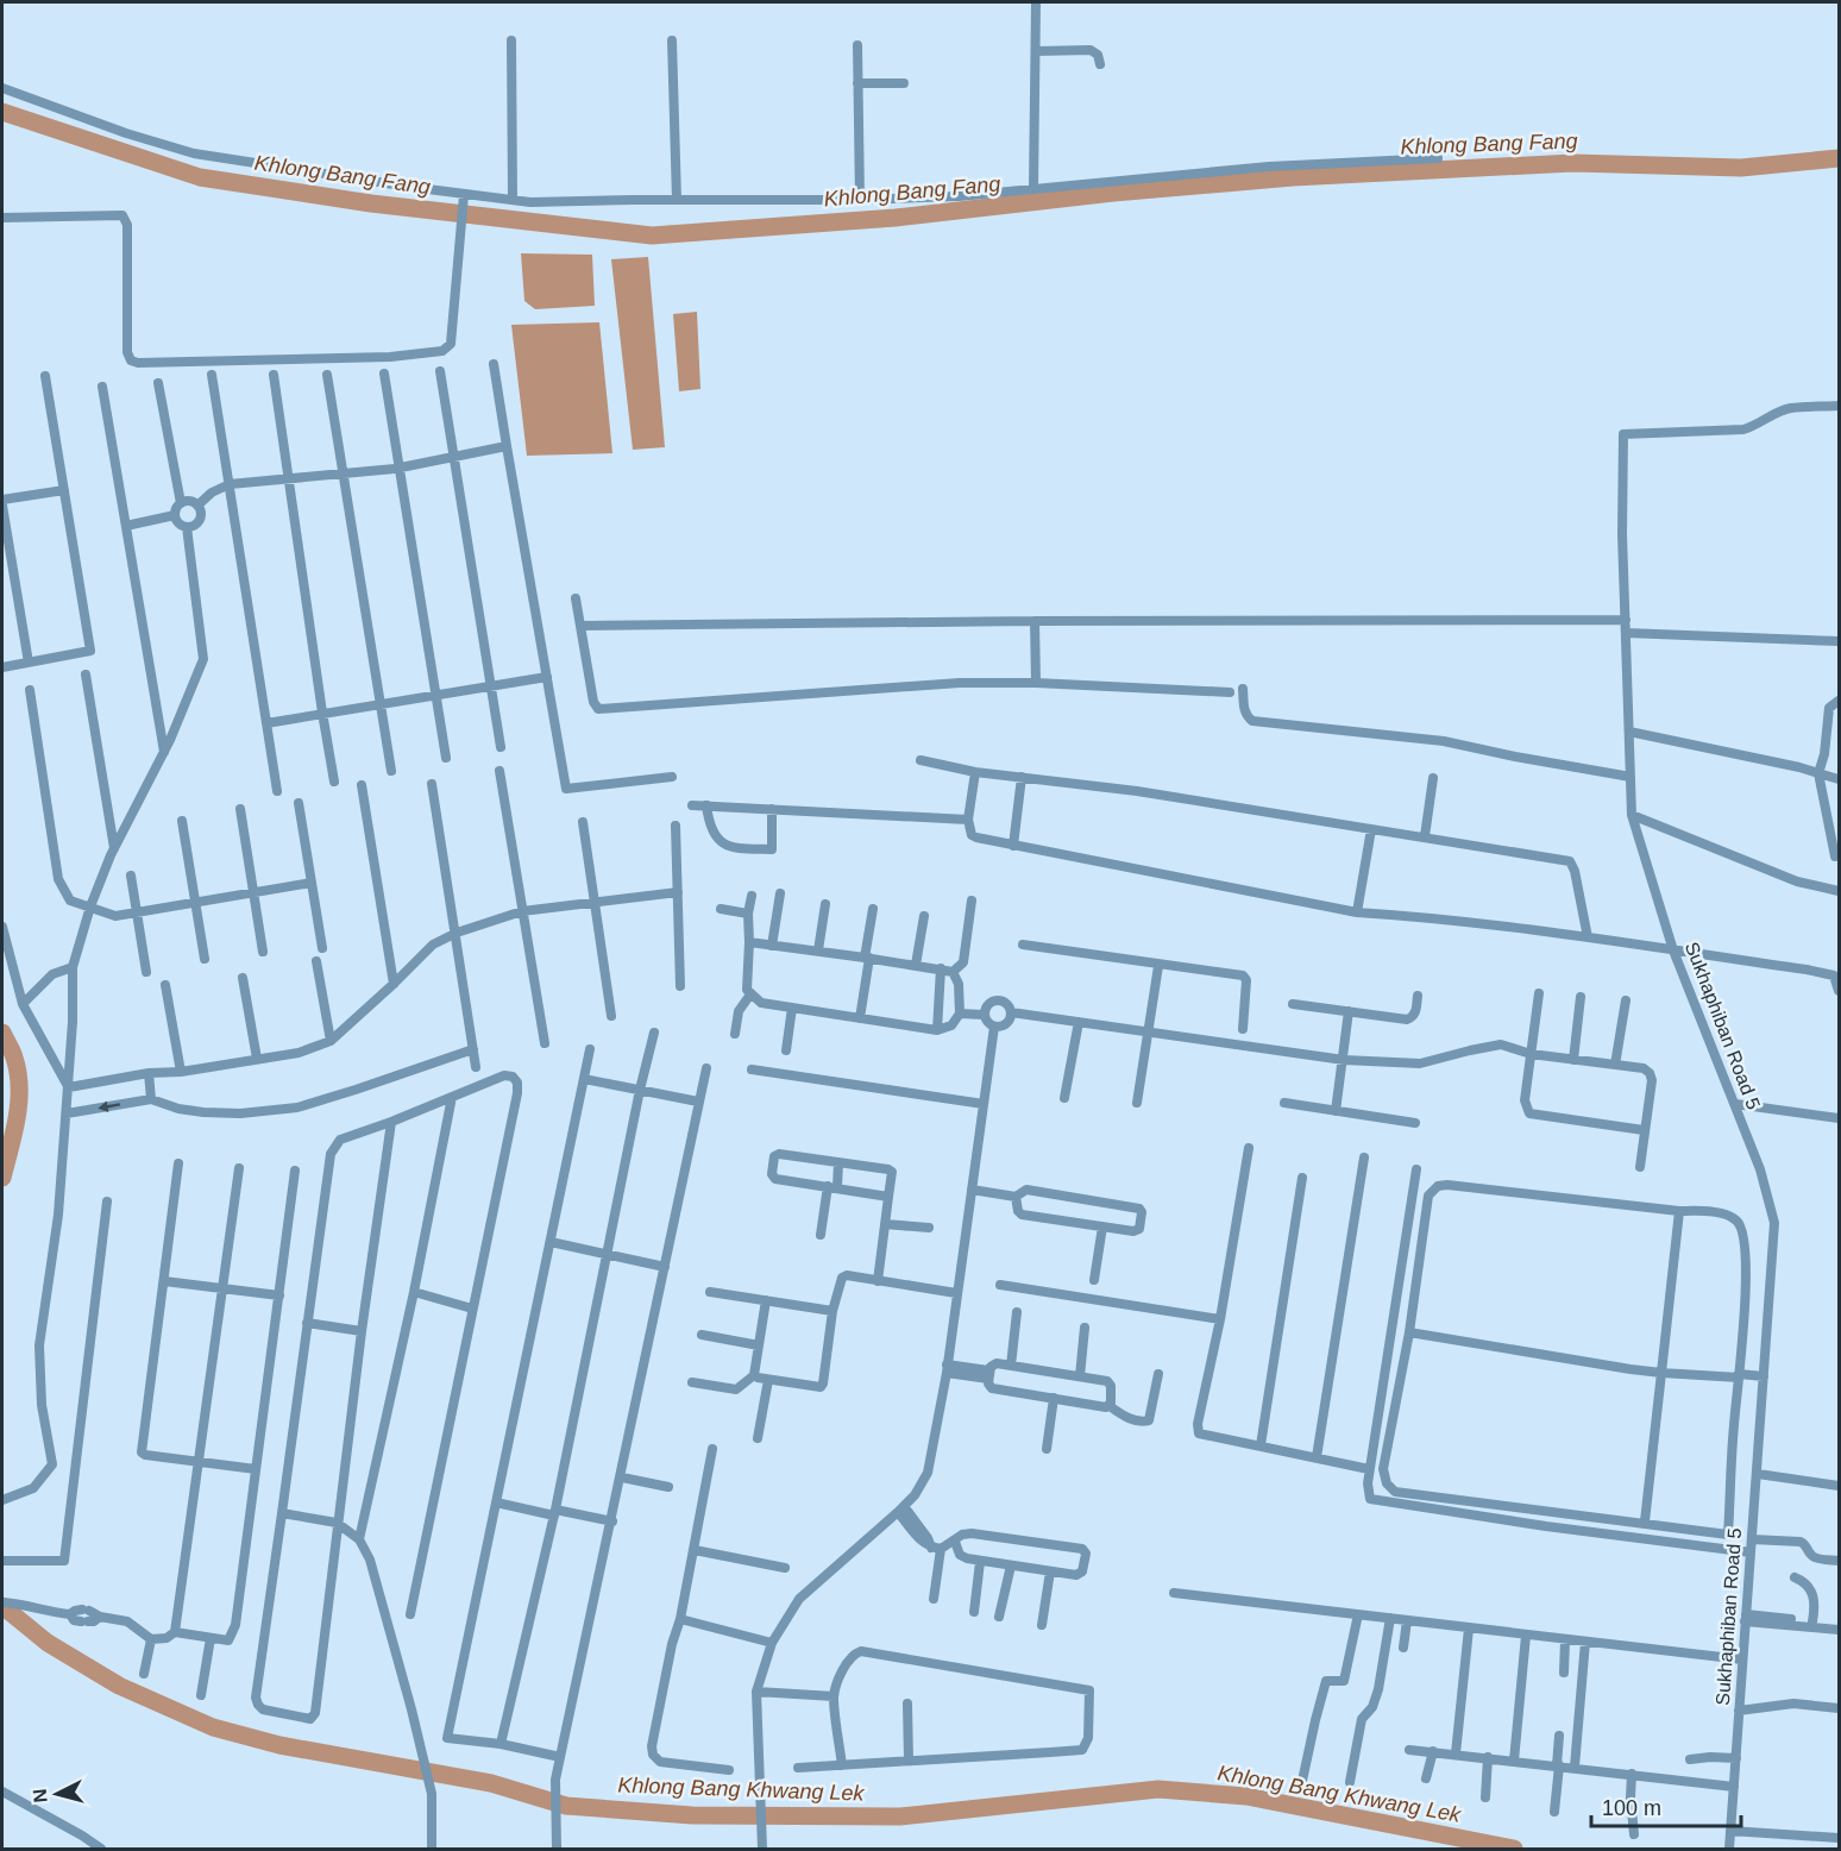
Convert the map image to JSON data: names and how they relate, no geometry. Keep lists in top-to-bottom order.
{
  "streets": {
    "street": ["Sukhaphiban Road 5"]
  },
  "water": ["Khlong Bang Fang", "Khlong Bang Khwang Lek"],
  "scale_bar": "100 m",
  "north": "left"
}
